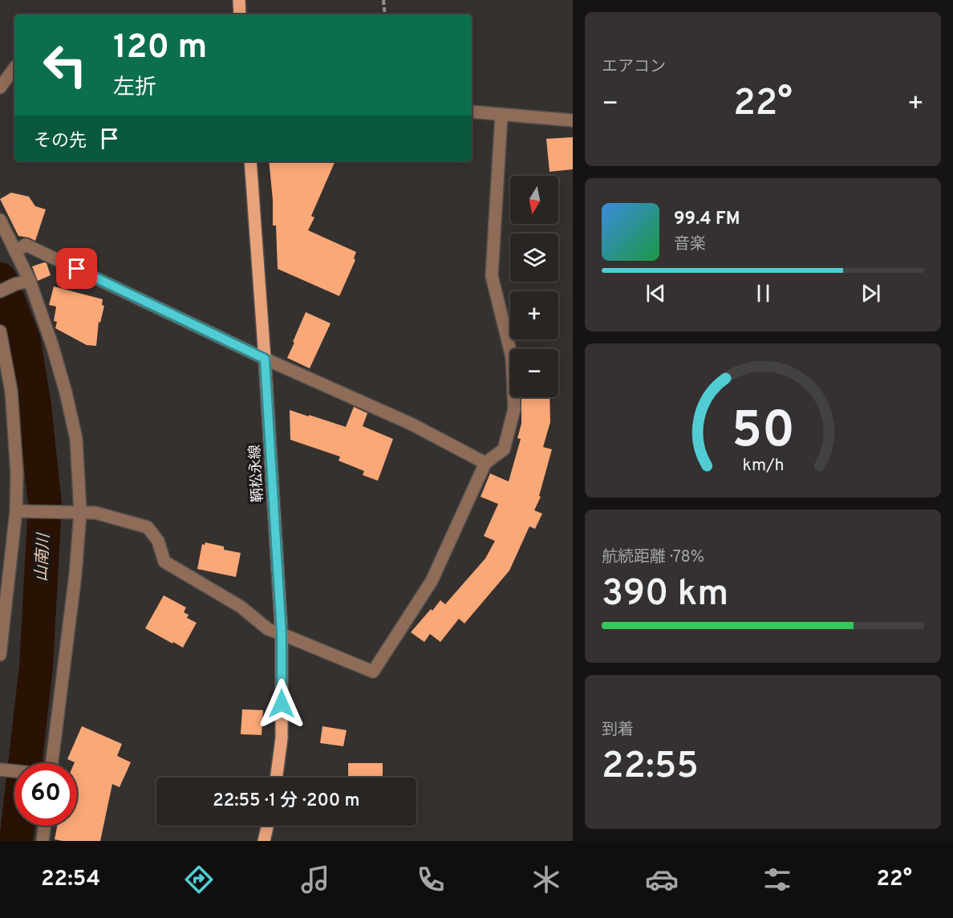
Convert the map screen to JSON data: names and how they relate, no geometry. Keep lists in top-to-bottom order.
{
  "streets": {
    "main road": ["鞆松永線"]
  },
  "water": ["山南川"],
  "north": "bottom",
  "page": {
    "tile": [
      "エアコン",
      ["航続距離 · 78%", "390 km"],
      ["到着", "22:55"]
    ],
    "turn": ["120 m", "左折"],
    "heat": ["−", "22°", "+"],
    "then": "その先",
    "map_buttons": ["+", "−"],
    "song": ["99.4 FM", "音楽"],
    "limit": "60",
    "trip": "22:55 · 1 分 · 200 m",
    "tabs": ["22:54", "22°"],
    "gauge": ["50", "km/h"]
  }
}
